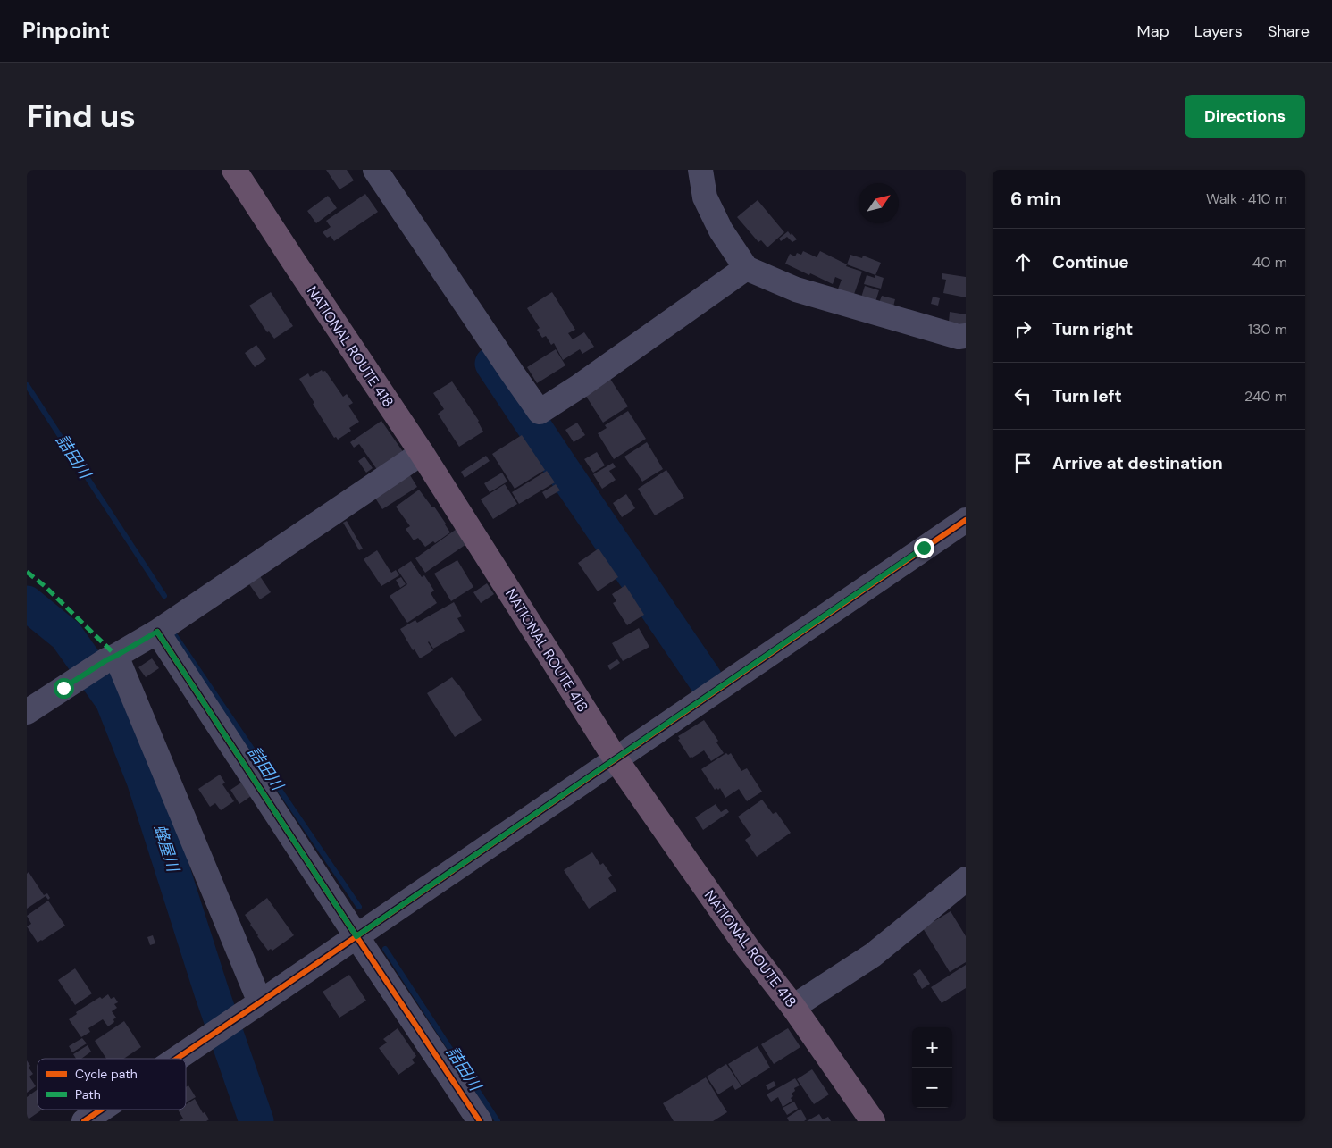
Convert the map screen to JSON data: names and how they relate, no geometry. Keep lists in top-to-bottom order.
{
  "streets": {
    "highway": ["NATIONAL ROUTE 418"]
  },
  "water": ["詰田川", "蜂屋川"],
  "legend": ["Cycle path", "Path"],
  "north": "top right",
  "page": {
    "header": "Pinpoint",
    "nav": ["Map", "Layers", "Share"],
    "buttons": "Directions",
    "title": "Find us",
    "heading": ["6 min", "Walk · 410 m"],
    "list": [
      ["Continue", "40 m"],
      ["Turn right", "130 m"],
      ["Turn left", "240 m"],
      "Arrive at destination"
    ],
    "map_buttons": ["+", "−"]
  }
}
